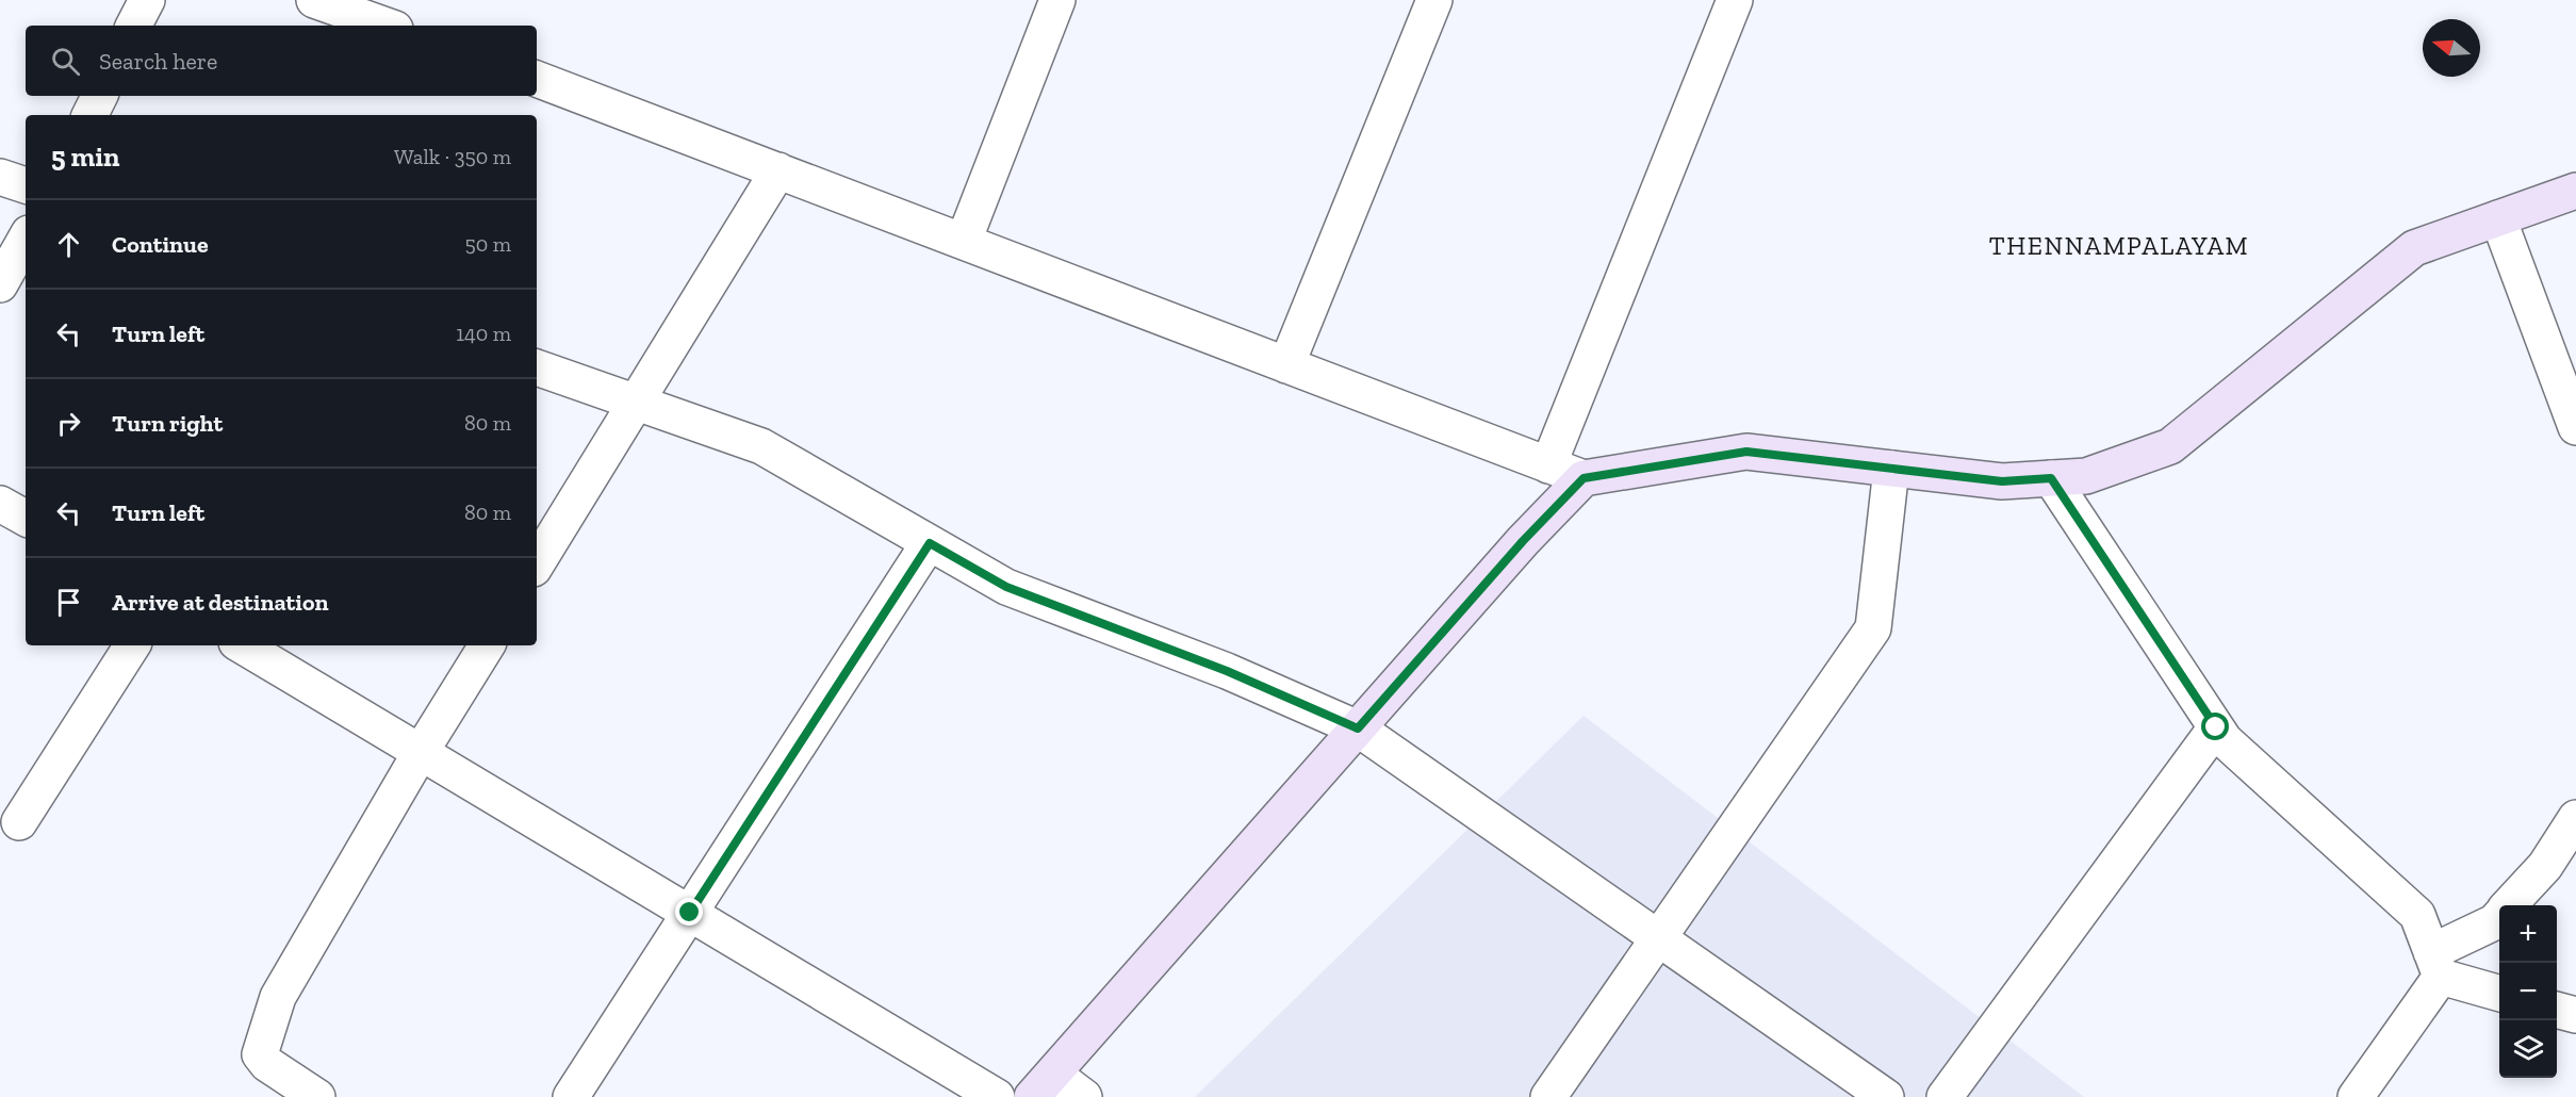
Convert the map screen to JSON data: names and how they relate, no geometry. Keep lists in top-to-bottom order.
{
  "districts": ["THENNAMPALAYAM"],
  "north": "left",
  "page": {
    "search": "Search here",
    "heading": ["5 min", "Walk · 350 m"],
    "list": [
      ["Continue", "50 m"],
      ["Turn left", "140 m"],
      ["Turn right", "80 m"],
      ["Turn left", "80 m"],
      "Arrive at destination"
    ],
    "map_buttons": ["+", "−"]
  }
}
